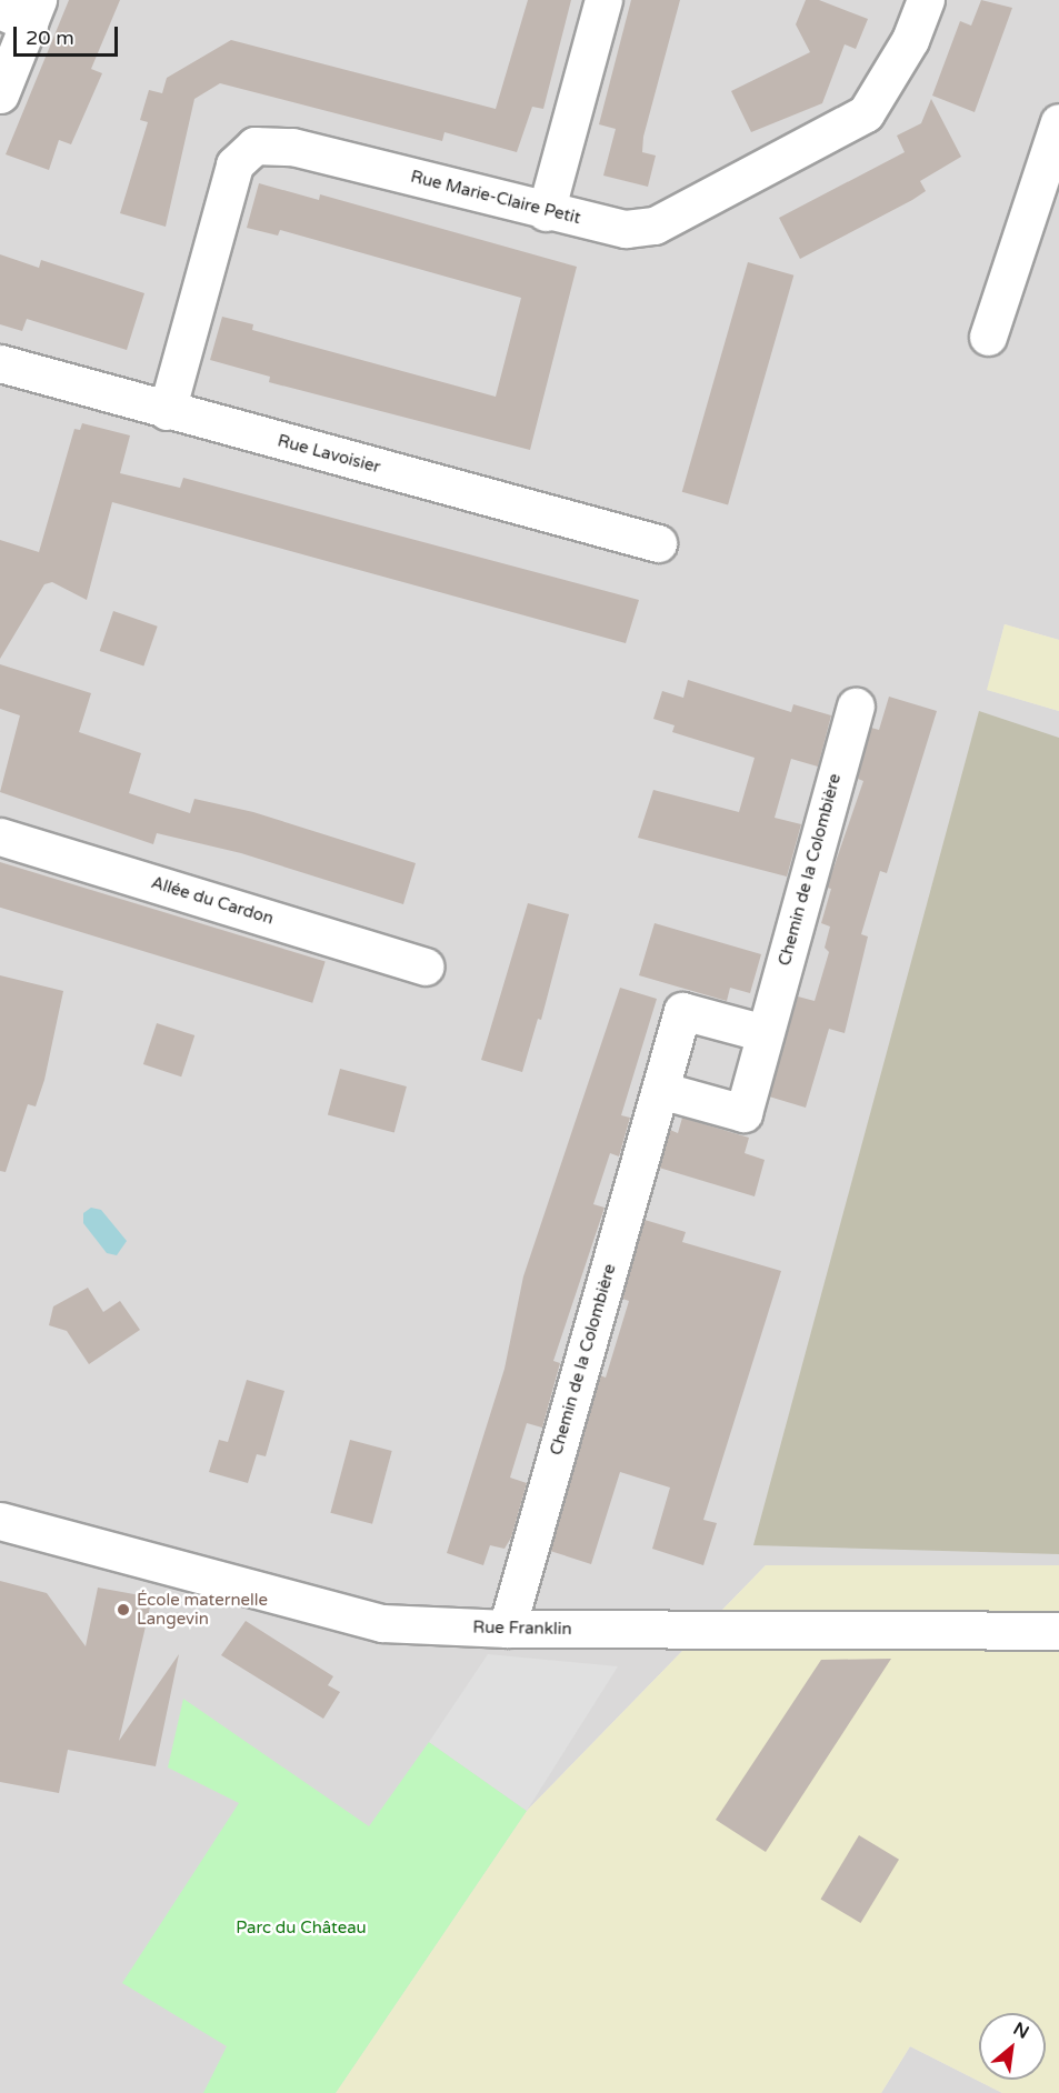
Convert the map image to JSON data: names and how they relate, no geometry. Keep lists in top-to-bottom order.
{
  "streets": {
    "street": [
      "Rue Marie-Claire Petit",
      "Rue Lavoisier",
      "Chemin de la Colombière",
      "Allée du Cardon",
      "Rue Franklin"
    ]
  },
  "crossings": [
    ["Rue Marie-Claire Petit", "Rue Lavoisier"],
    ["Chemin de la Colombière", "Rue Franklin"]
  ],
  "parks": ["Parc du Château"],
  "places": ["École maternelle Langevin"],
  "scale_bar": "20 m",
  "north": "top right"
}
